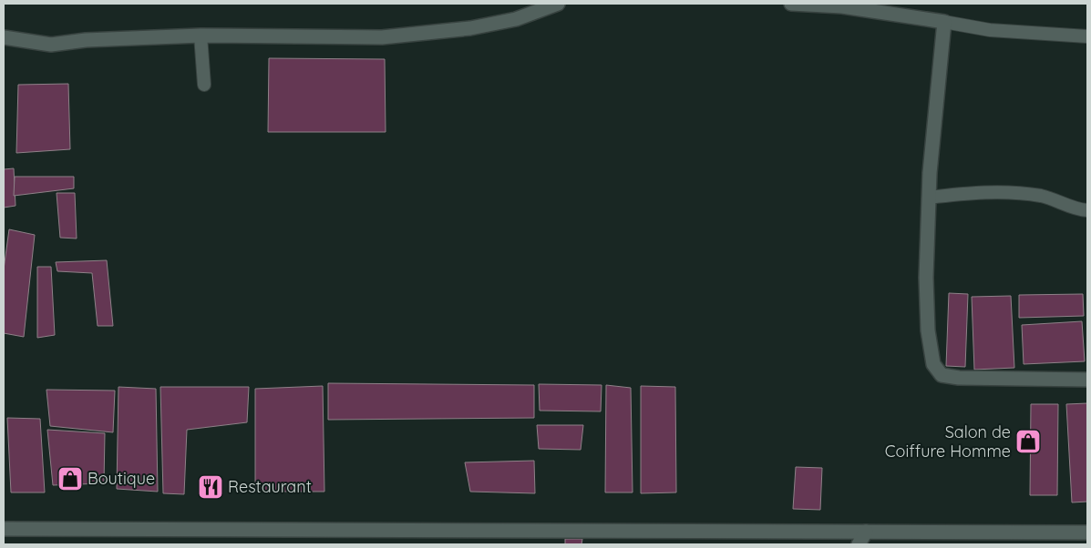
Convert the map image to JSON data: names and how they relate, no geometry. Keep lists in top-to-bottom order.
{
  "places": {
    "shop": ["Salon de Coiffure Homme", "Boutique"],
    "restaurant": ["Restaurant"]
  }
}
